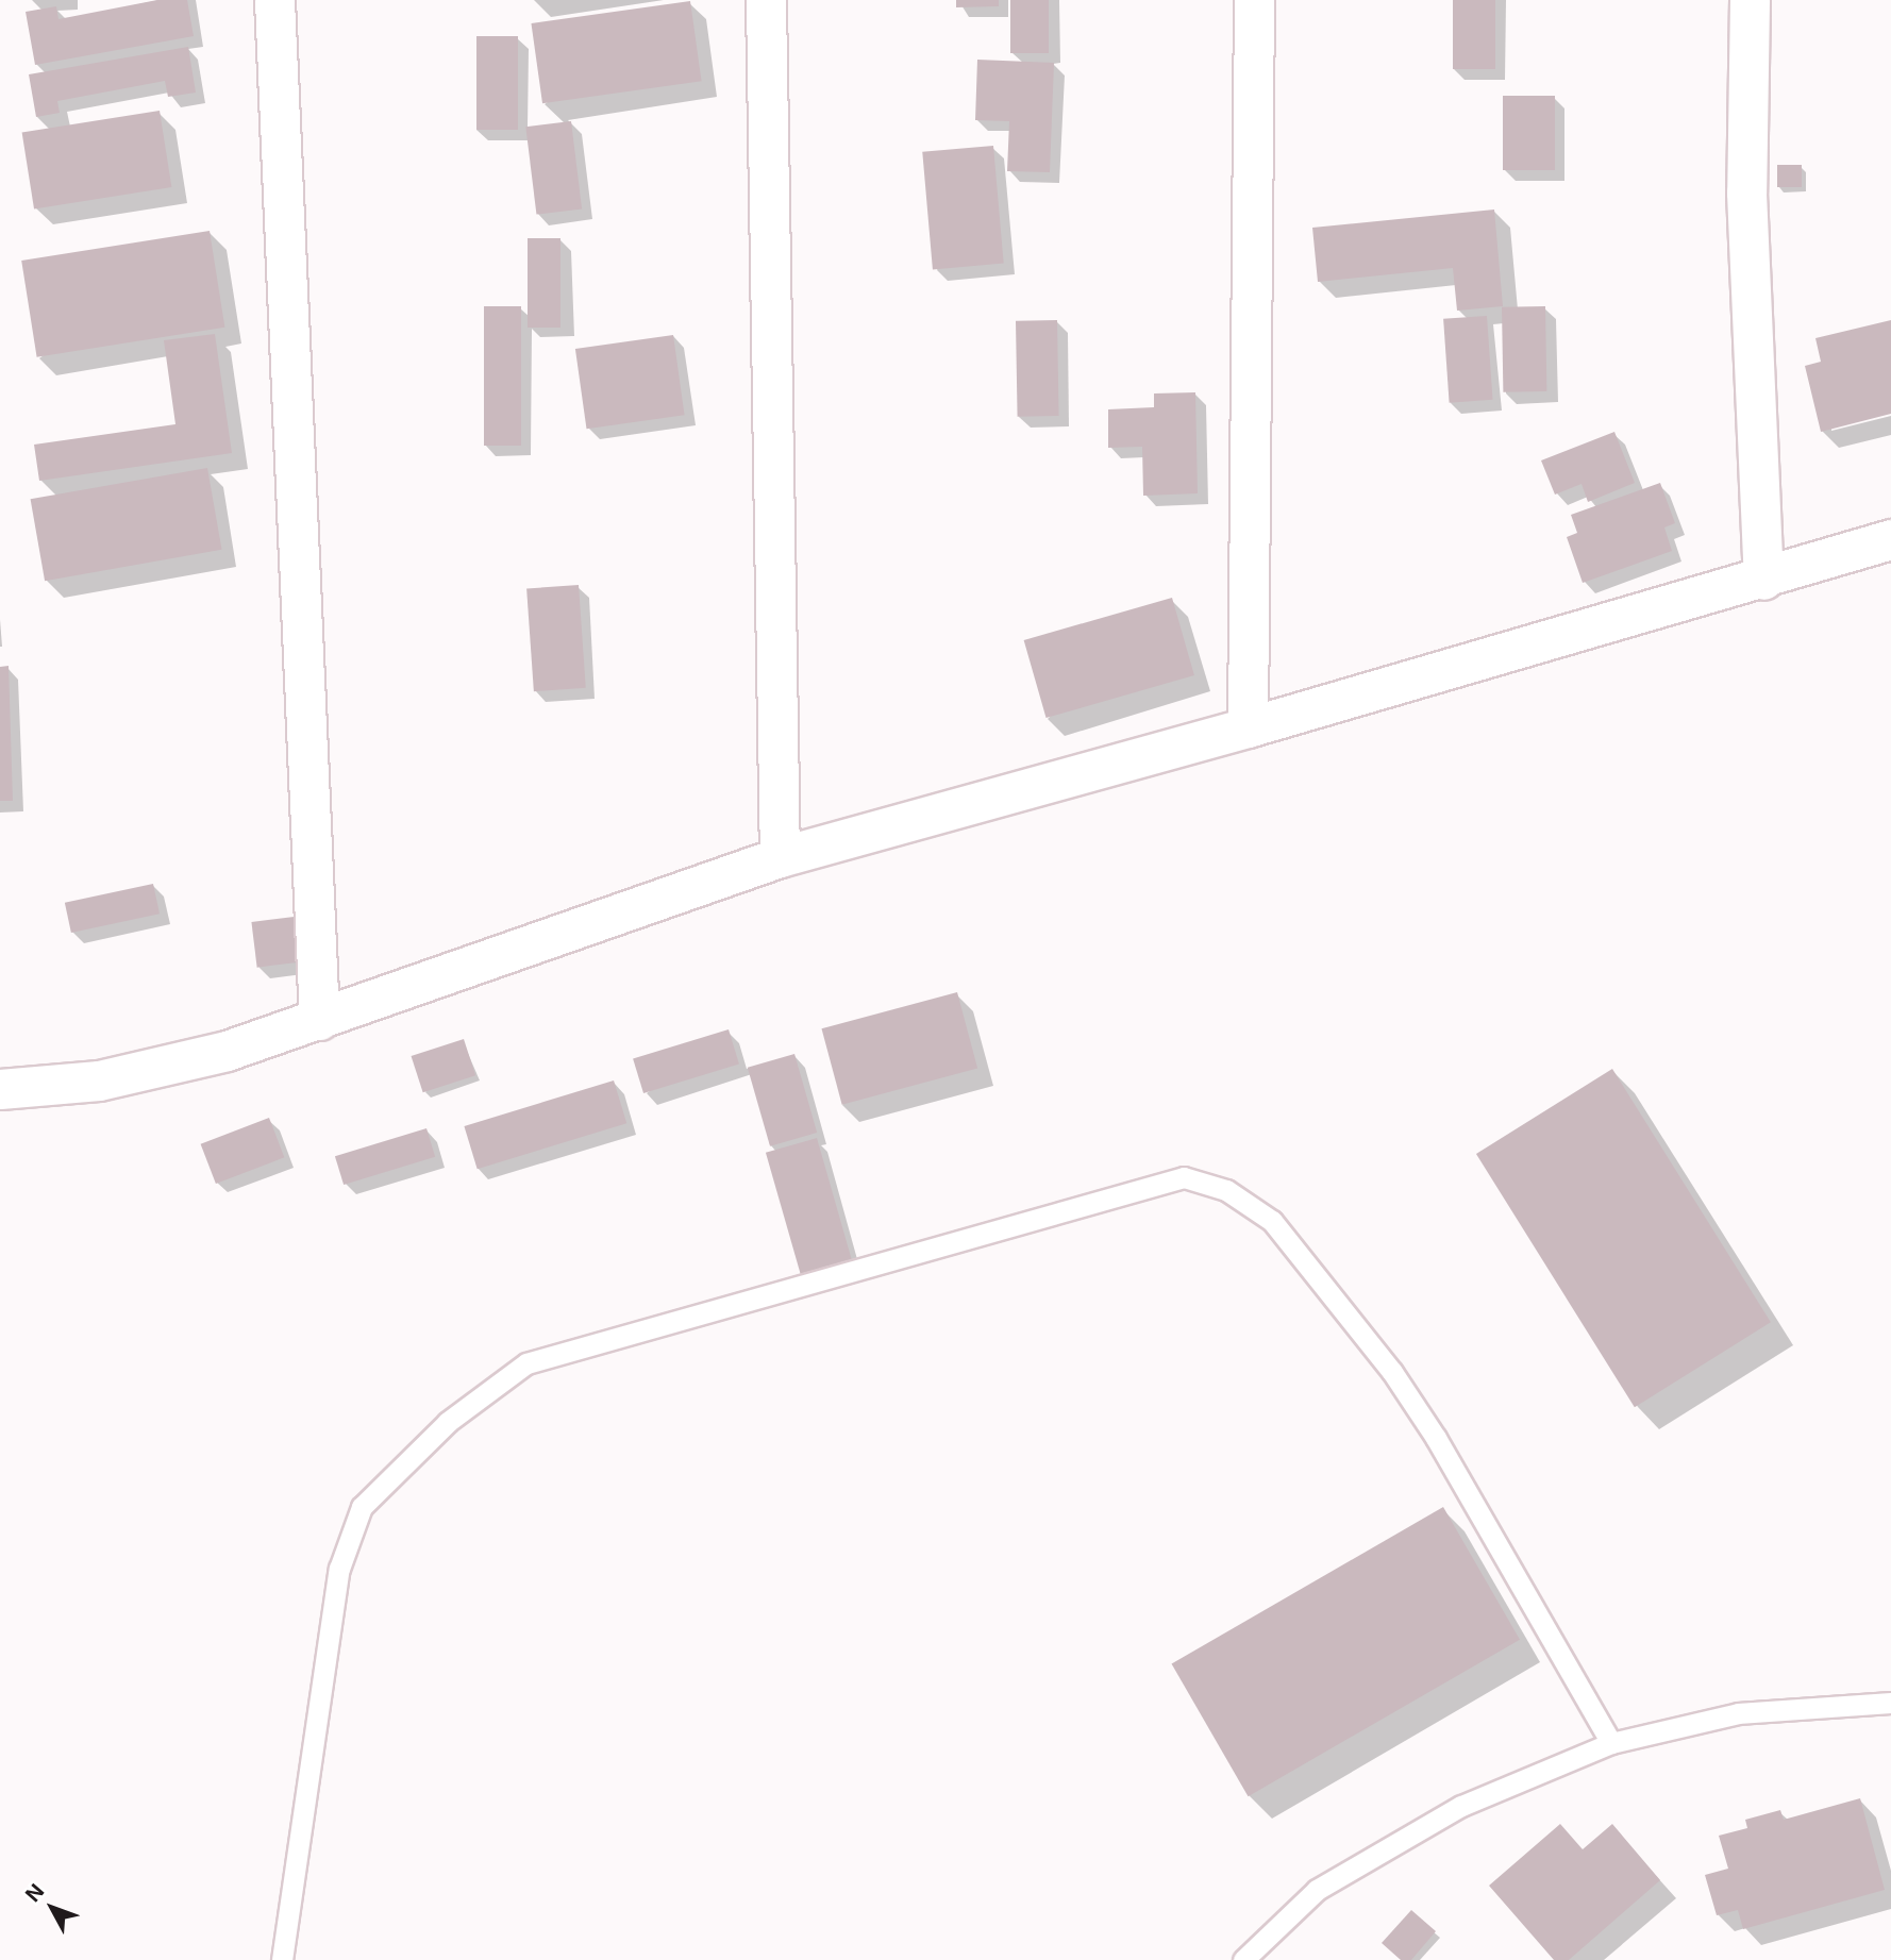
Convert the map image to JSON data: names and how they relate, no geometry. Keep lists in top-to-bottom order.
{
  "north": "top left"
}
